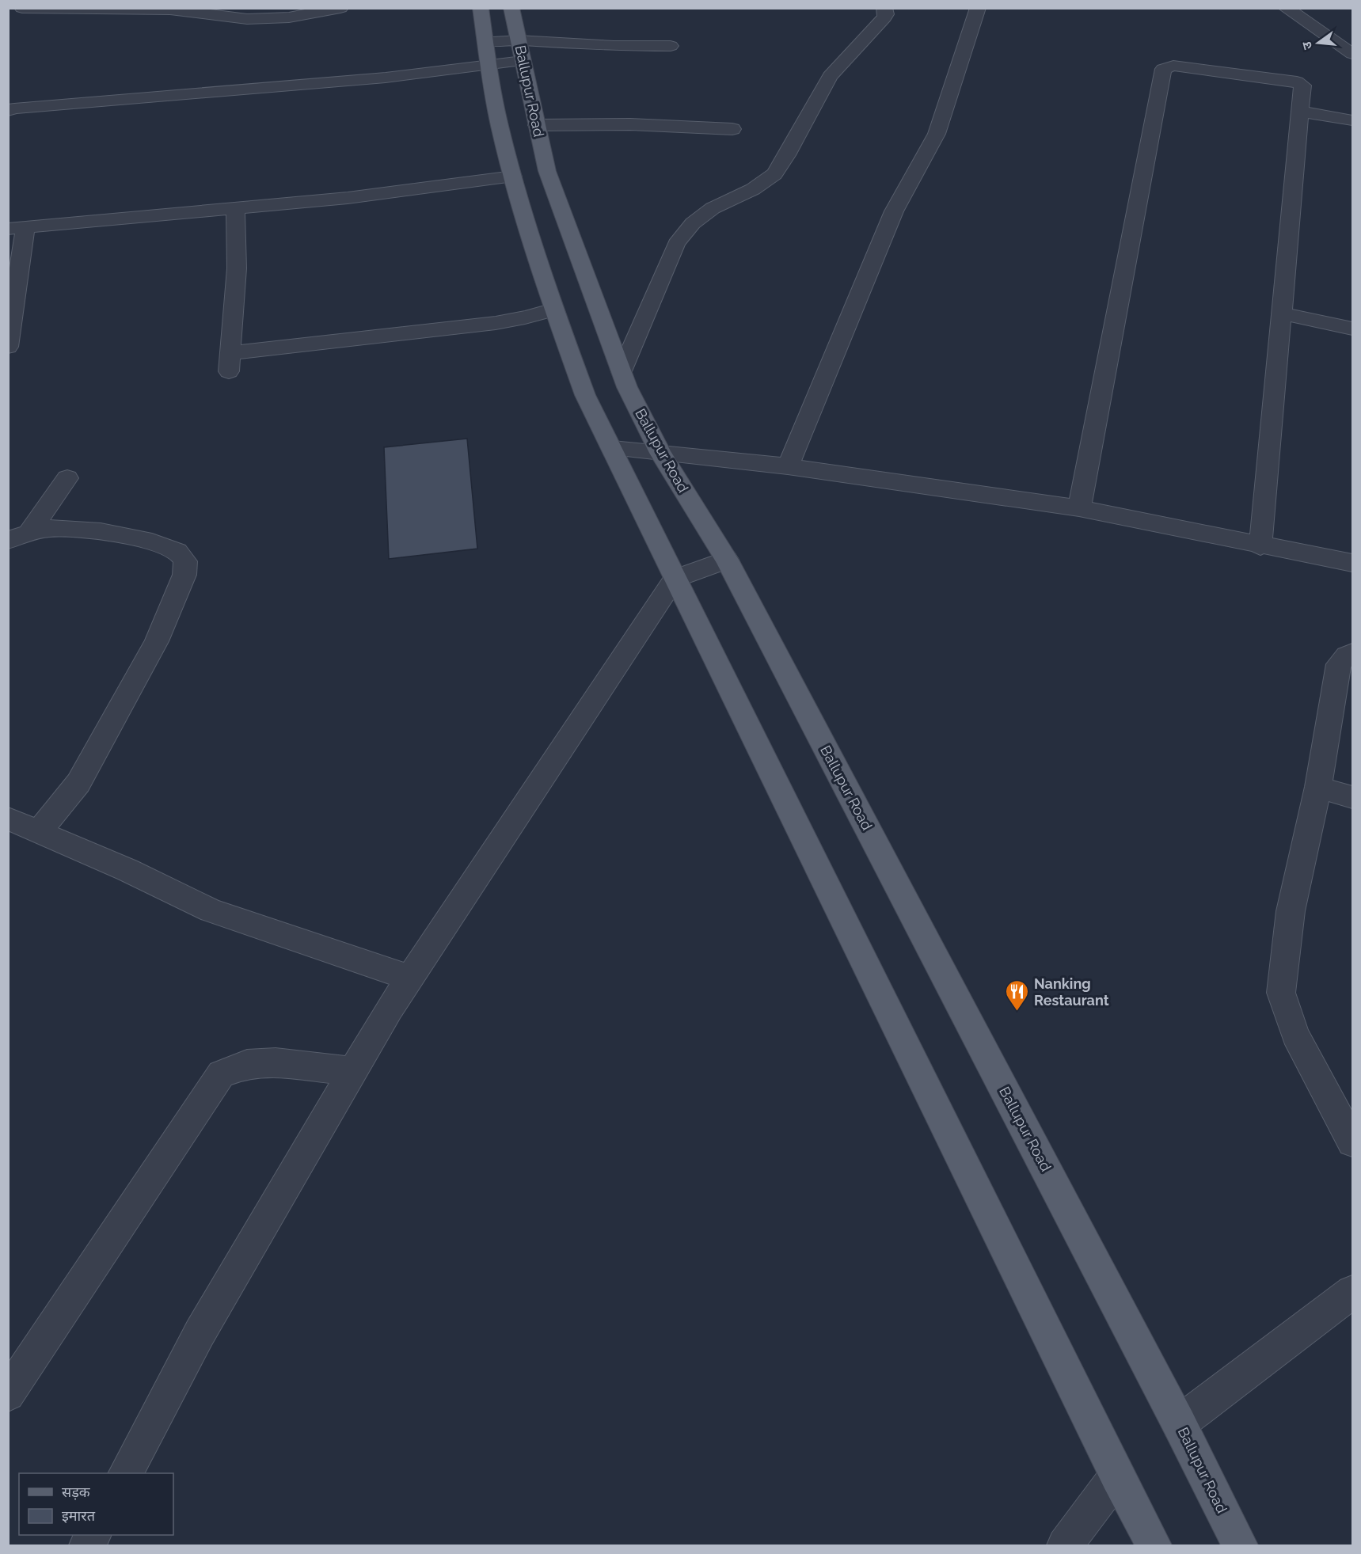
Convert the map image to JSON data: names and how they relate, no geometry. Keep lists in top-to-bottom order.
{
  "streets": {
    "main road": ["Ballupur Road"]
  },
  "places": {
    "restaurant": ["Nanking Restaurant"]
  },
  "legend": ["सड़क", "इमारत"],
  "north": "left"
}
